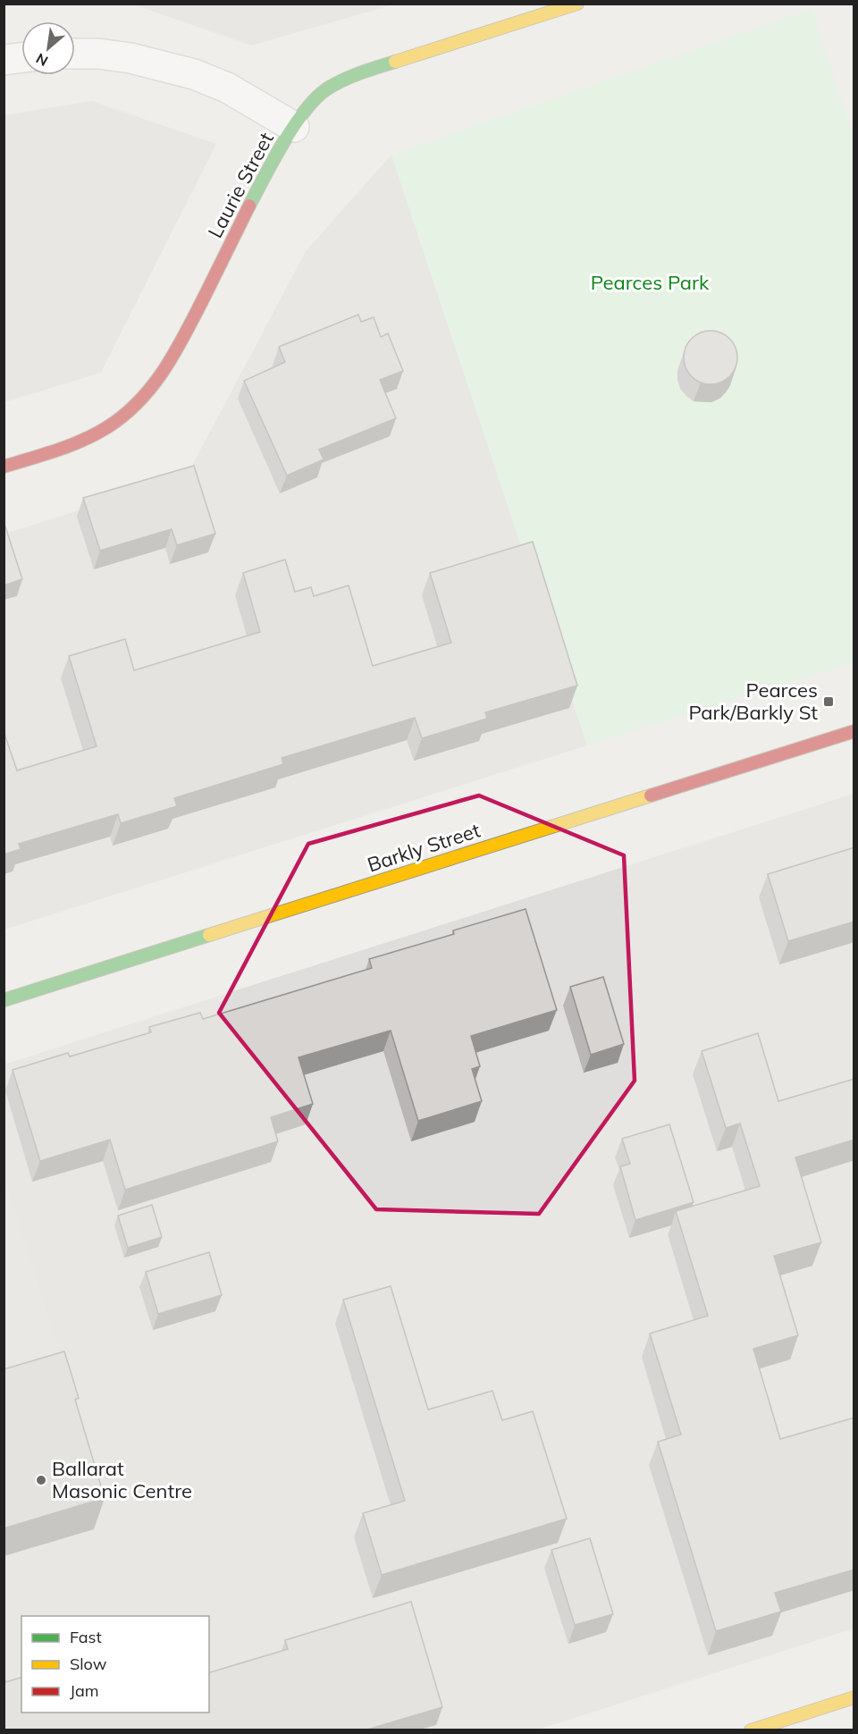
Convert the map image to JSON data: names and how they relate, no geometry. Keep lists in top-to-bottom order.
{
  "streets": {
    "street": ["Laurie Street", "Barkly Street"]
  },
  "parks": ["Pearces Park"],
  "places": {
    "transit": ["Pearces Park/Barkly St"],
    "other": ["Ballarat Masonic Centre"]
  },
  "legend": ["Fast", "Slow", "Jam"],
  "north": "bottom left"
}
